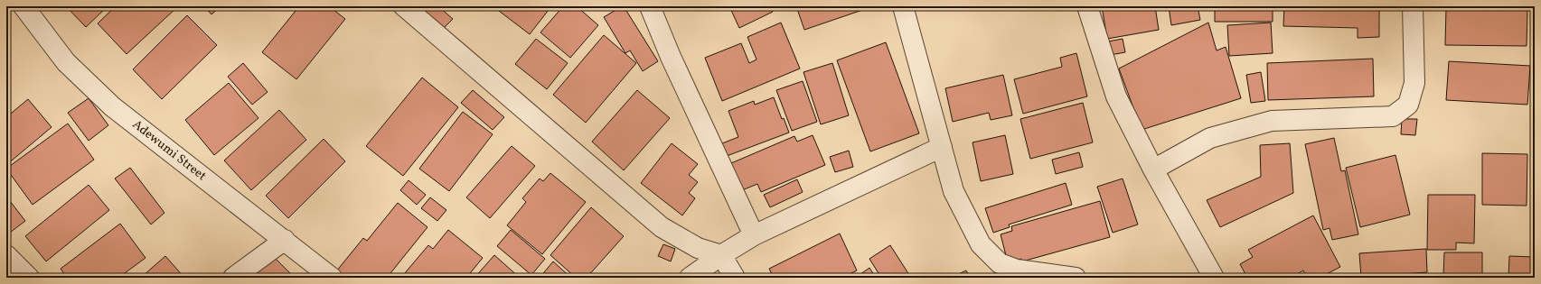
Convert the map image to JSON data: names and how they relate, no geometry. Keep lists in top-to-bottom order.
{
  "streets": {
    "street": ["Adewumi Street"]
  }
}
